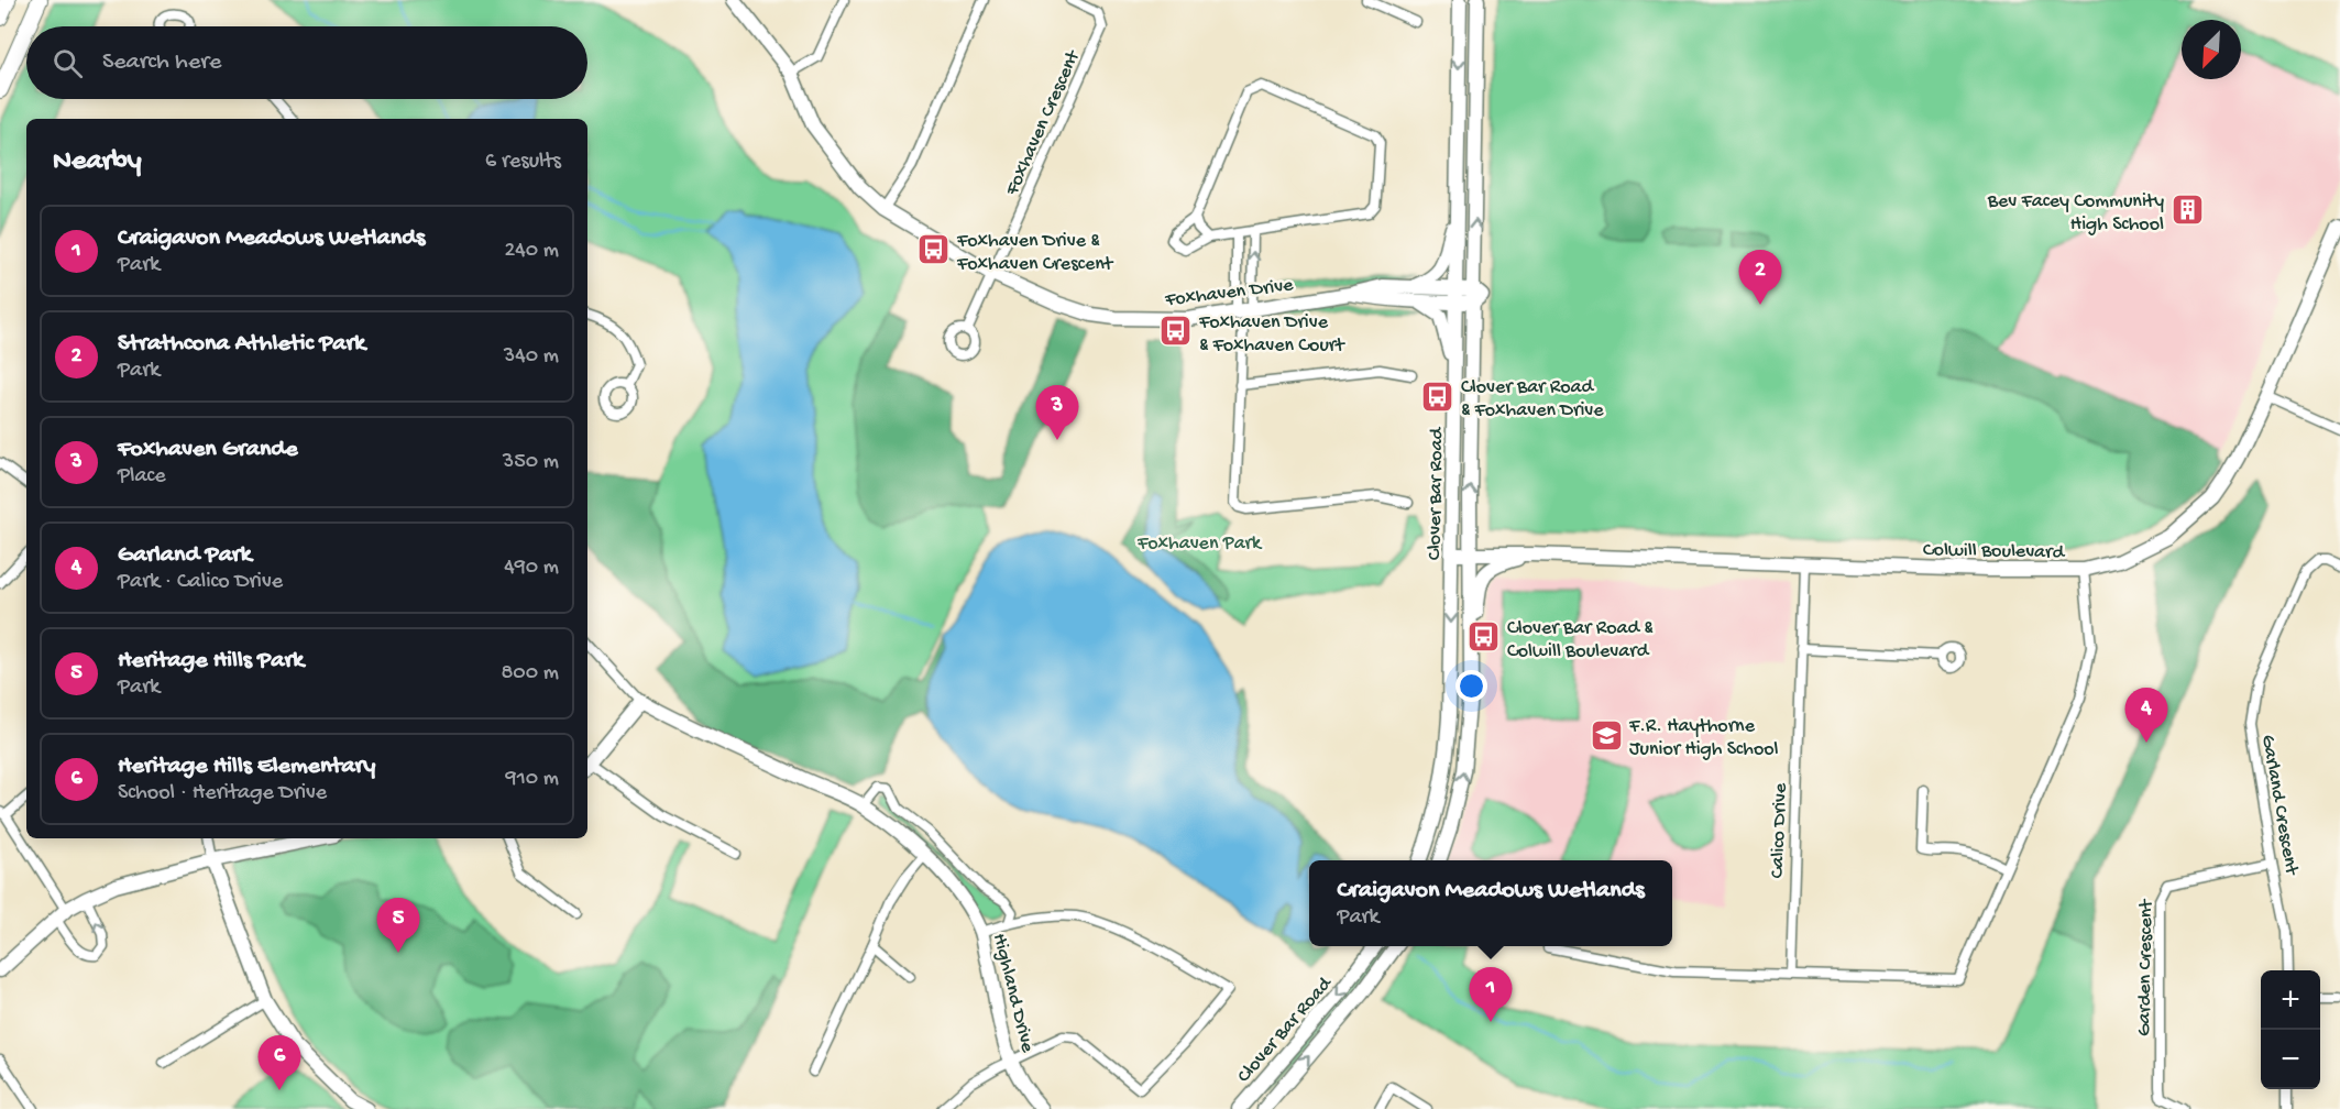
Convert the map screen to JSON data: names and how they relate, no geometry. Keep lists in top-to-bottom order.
{
  "streets": {
    "street": [
      "Foxhaven Crescent",
      "Foxhaven Drive",
      "Clover Bar Road",
      "Colwill Boulevard",
      "Garland Crescent",
      "Calico Drive",
      "Garden Crescent",
      "Highland Drive"
    ]
  },
  "crossings": [
    ["Foxhaven Crescent", "Foxhaven Drive"],
    ["Foxhaven Drive", "Clover Bar Road"],
    ["Clover Bar Road", "Colwill Boulevard"],
    ["Colwill Boulevard", "Calico Drive"],
    ["Garland Crescent", "Garden Crescent"]
  ],
  "parks": ["Foxhaven Park"],
  "places": {
    "building": ["Bev Facey Community High School"],
    "bus stop": [
      "Foxhaven Drive & Foxhaven Crescent",
      "Foxhaven Drive & Foxhaven Court",
      "Clover Bar Road & Foxhaven Drive",
      "Clover Bar Road & Colwill Boulevard"
    ],
    "school or university": ["F.R. Haythorne Junior High School"]
  },
  "north": "bottom left",
  "page": {
    "search": "Search here",
    "heading": ["Nearby", "6 results"],
    "list": [
      {
        "mark": "1",
        "name": "Craigavon Meadows Wetlands",
        "note": "Park",
        "value": "240 m"
      },
      {
        "mark": "2",
        "name": "Strathcona Athletic Park",
        "note": "Park",
        "value": "340 m"
      },
      {
        "mark": "3",
        "name": "Foxhaven Grande",
        "note": "Place",
        "value": "350 m"
      },
      {
        "mark": "4",
        "name": "Garland Park",
        "note": "Park · Calico Drive",
        "value": "490 m"
      },
      {
        "mark": "5",
        "name": "Heritage Hills Park",
        "note": "Park",
        "value": "800 m"
      },
      {
        "mark": "6",
        "name": "Heritage Hills Elementary",
        "note": "School · Heritage Drive",
        "value": "910 m"
      }
    ],
    "pins": [
      "2",
      "3",
      "4",
      "5",
      "1",
      "6"
    ],
    "popup": ["Craigavon Meadows Wetlands", "Park"],
    "map_buttons": ["+", "−"]
  }
}
